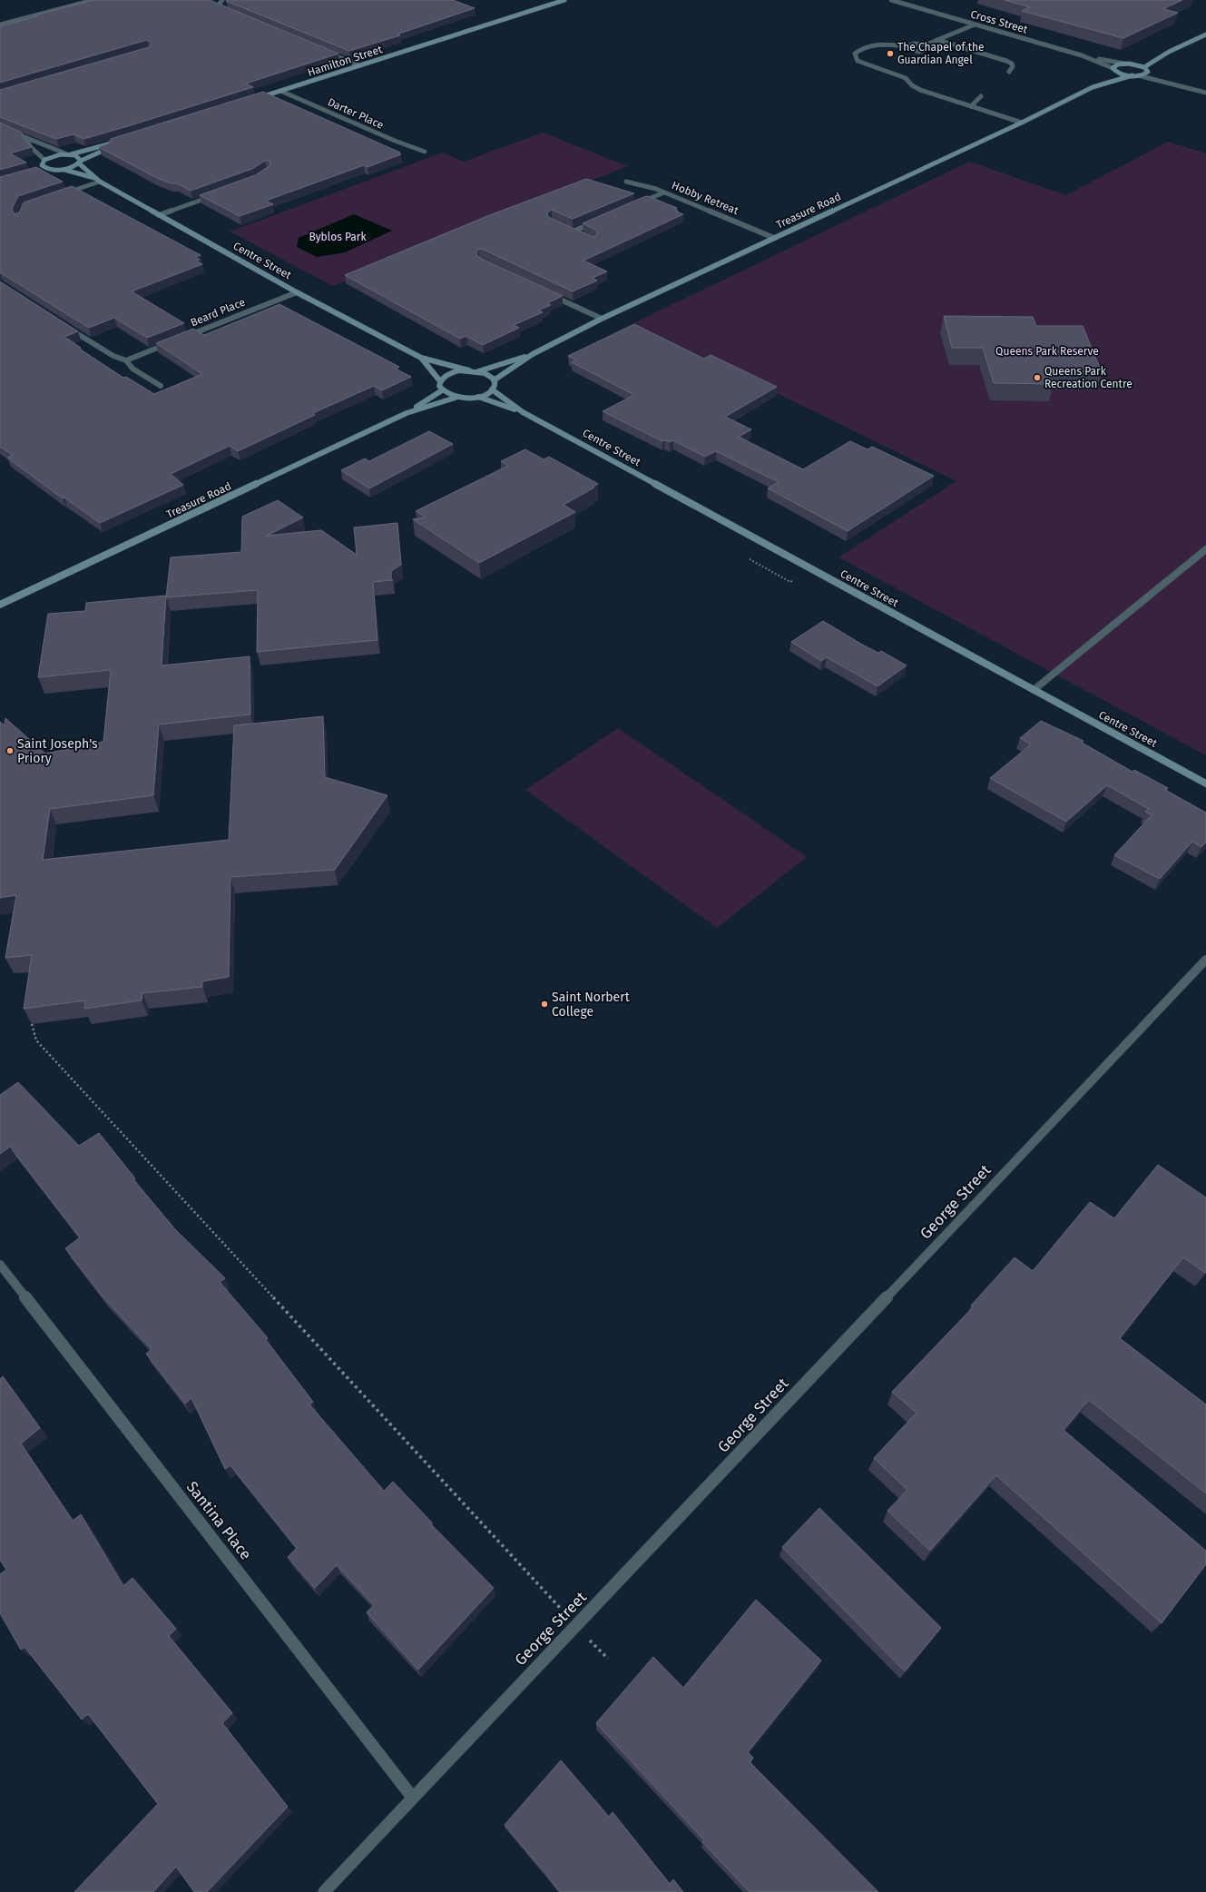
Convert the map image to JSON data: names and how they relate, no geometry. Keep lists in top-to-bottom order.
{
  "streets": {
    "street": [
      "Cross Street",
      "Hamilton Street",
      "Darter Place",
      "Hobby Retreat",
      "Treasure Road",
      "Centre Street",
      "Beard Place",
      "George Street",
      "Santina Place"
    ]
  },
  "crossings": [
    ["Hamilton Street", "Darter Place"],
    ["Hobby Retreat", "Treasure Road"],
    ["Treasure Road", "Centre Street"],
    ["Centre Street", "Beard Place"],
    ["George Street", "Santina Place"]
  ],
  "parks": ["Byblos Park", "Queens Park Reserve"],
  "places": [
    "The Chapel of the Guardian Angel",
    "Queens Park Recreation Centre",
    "Saint Joseph's Priory",
    "Saint Norbert College"
  ]
}
